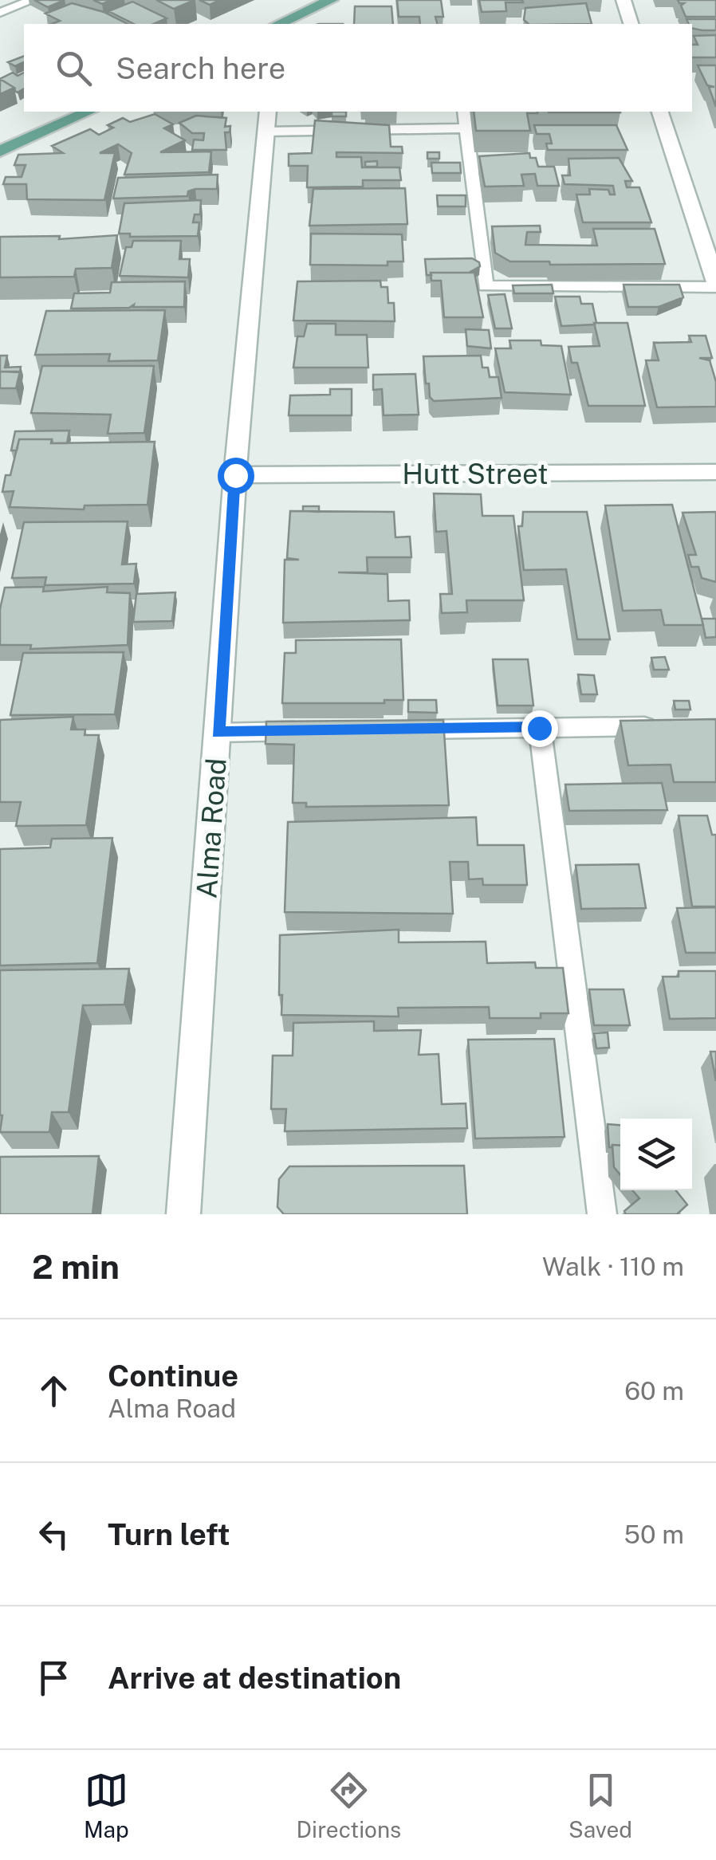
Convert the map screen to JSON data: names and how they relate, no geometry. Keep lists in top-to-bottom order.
{
  "streets": {
    "street": ["Hutt Street", "Alma Road"]
  },
  "crossings": [
    ["Hutt Street", "Alma Road"]
  ],
  "page": {
    "search": "Search here",
    "heading": ["2 min", "Walk · 110 m"],
    "list": [
      ["Continue", "Alma Road", "60 m"],
      ["Turn left", "50 m"],
      "Arrive at destination"
    ],
    "nav": ["Map", "Directions", "Saved"]
  }
}
